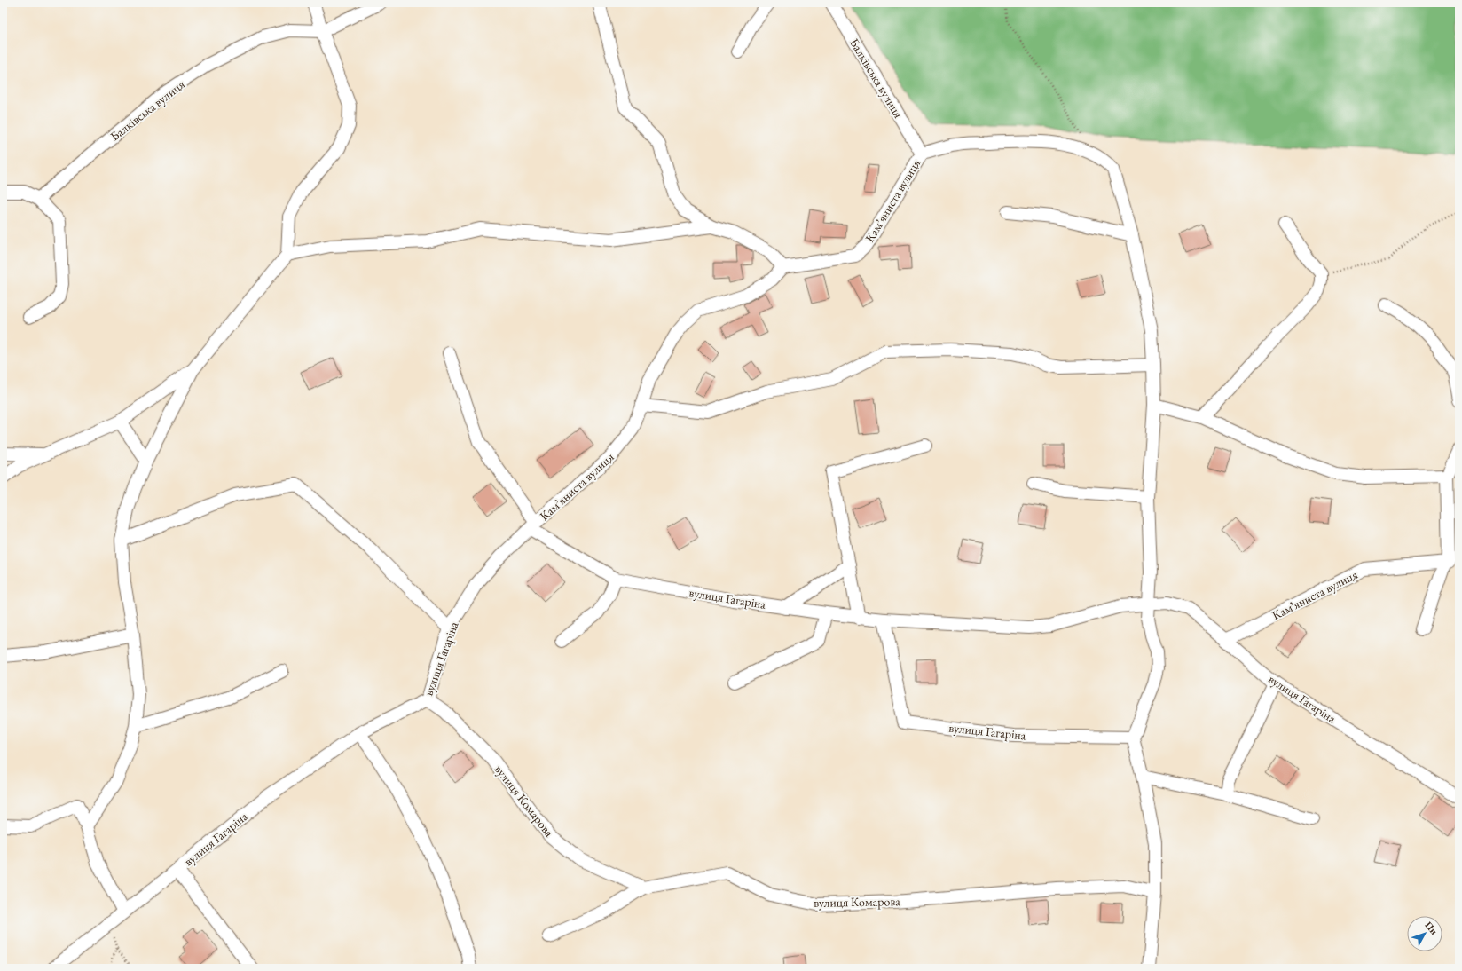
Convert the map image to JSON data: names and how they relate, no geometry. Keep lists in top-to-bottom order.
{
  "streets": {
    "street": [
      "Балківська вулиця",
      "Камʼяниста вулиця",
      "вулиця Гагаріна",
      "вулиця Комарова"
    ]
  },
  "crossings": [
    ["Балківська вулиця", "Камʼяниста вулиця"],
    ["Камʼяниста вулиця", "вулиця Гагаріна"],
    ["вулиця Гагаріна", "вулиця Комарова"]
  ],
  "north": "top right"
}
